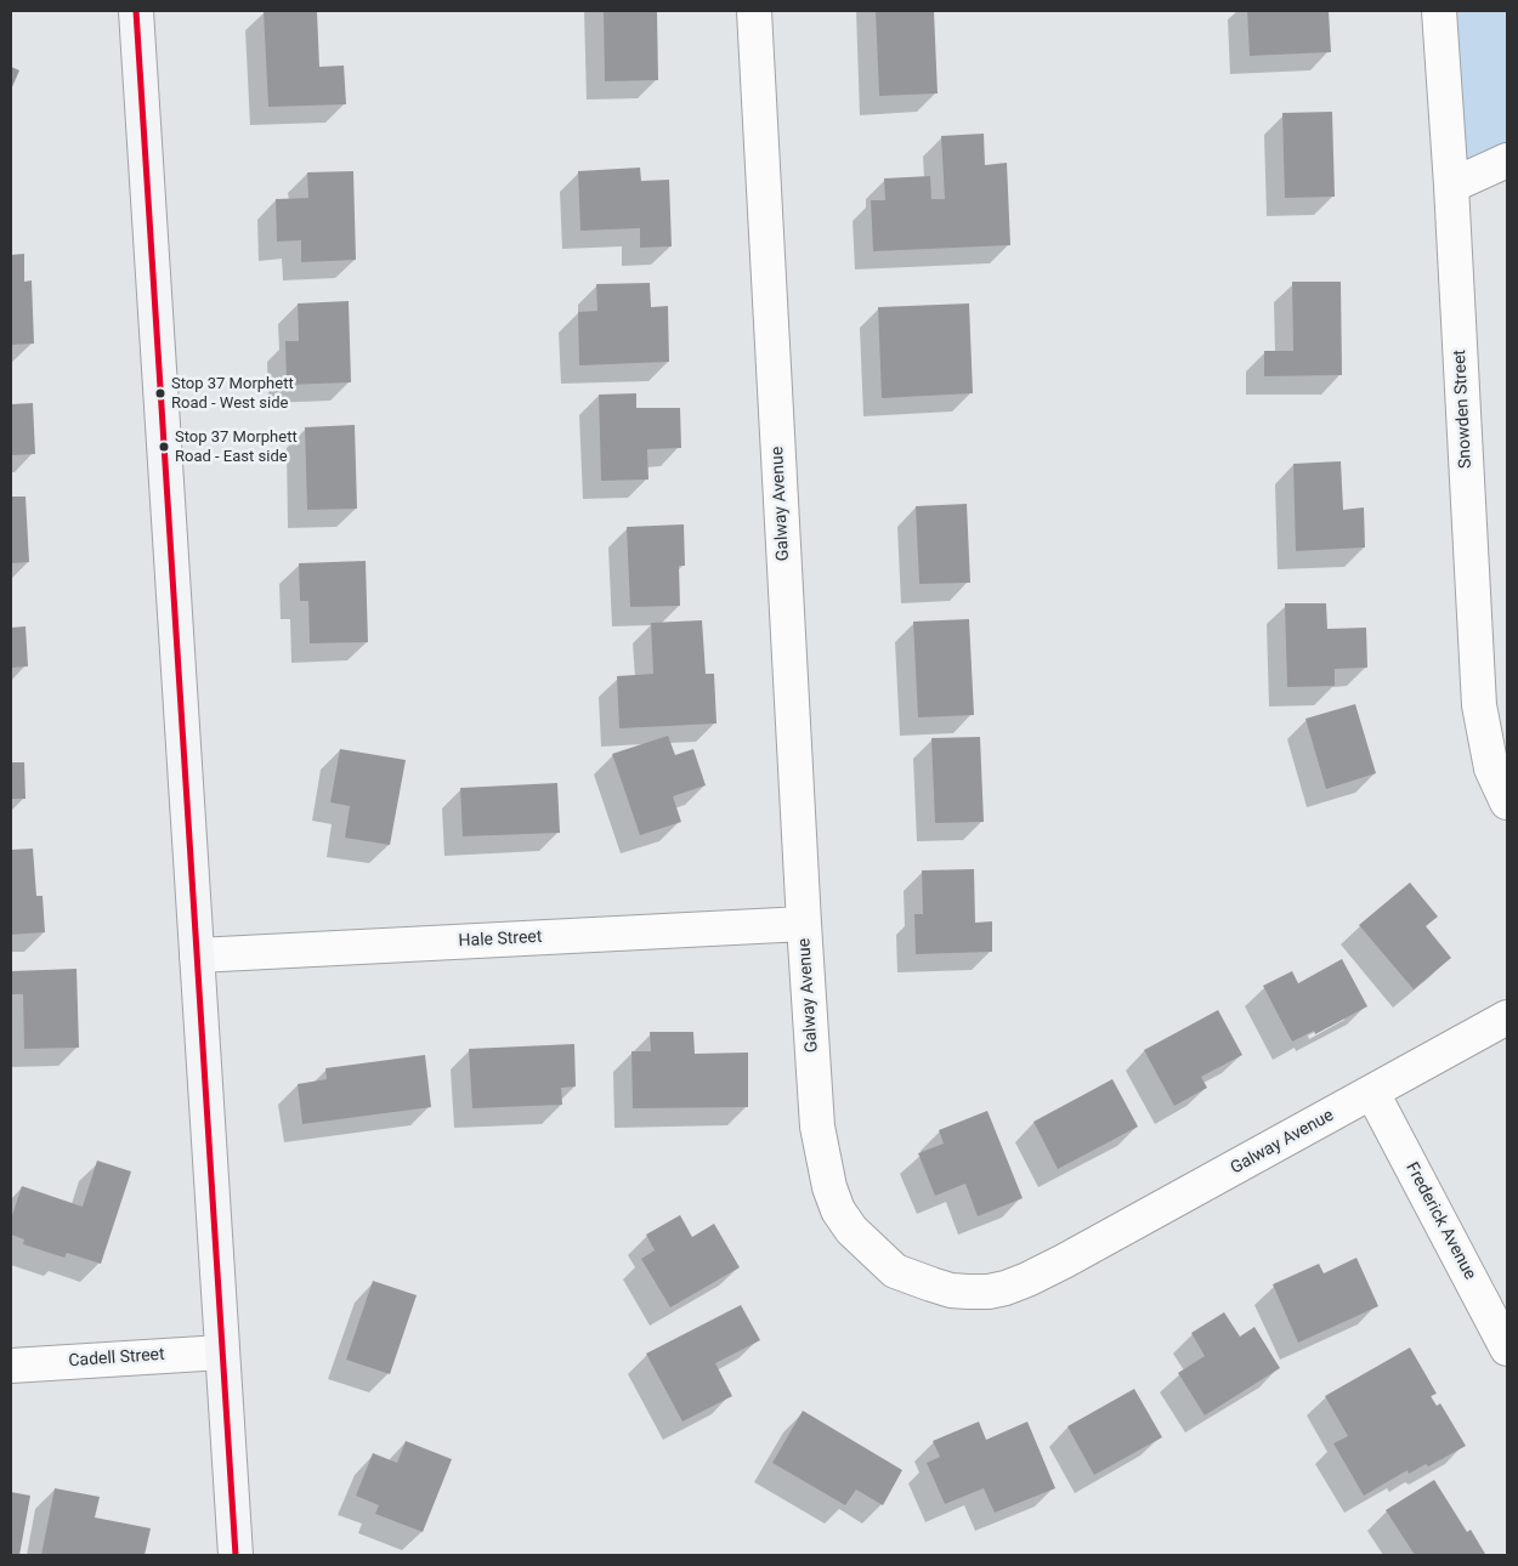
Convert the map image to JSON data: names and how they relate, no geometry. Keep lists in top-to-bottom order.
{
  "streets": {
    "street": [
      "Snowden Street",
      "Galway Avenue",
      "Hale Street",
      "Frederick Avenue",
      "Cadell Street"
    ]
  },
  "crossings": [
    ["Galway Avenue", "Hale Street"],
    ["Galway Avenue", "Frederick Avenue"]
  ],
  "places": ["Stop 37 Morphett Road - West side", "Stop 37 Morphett Road - East side"]
}
